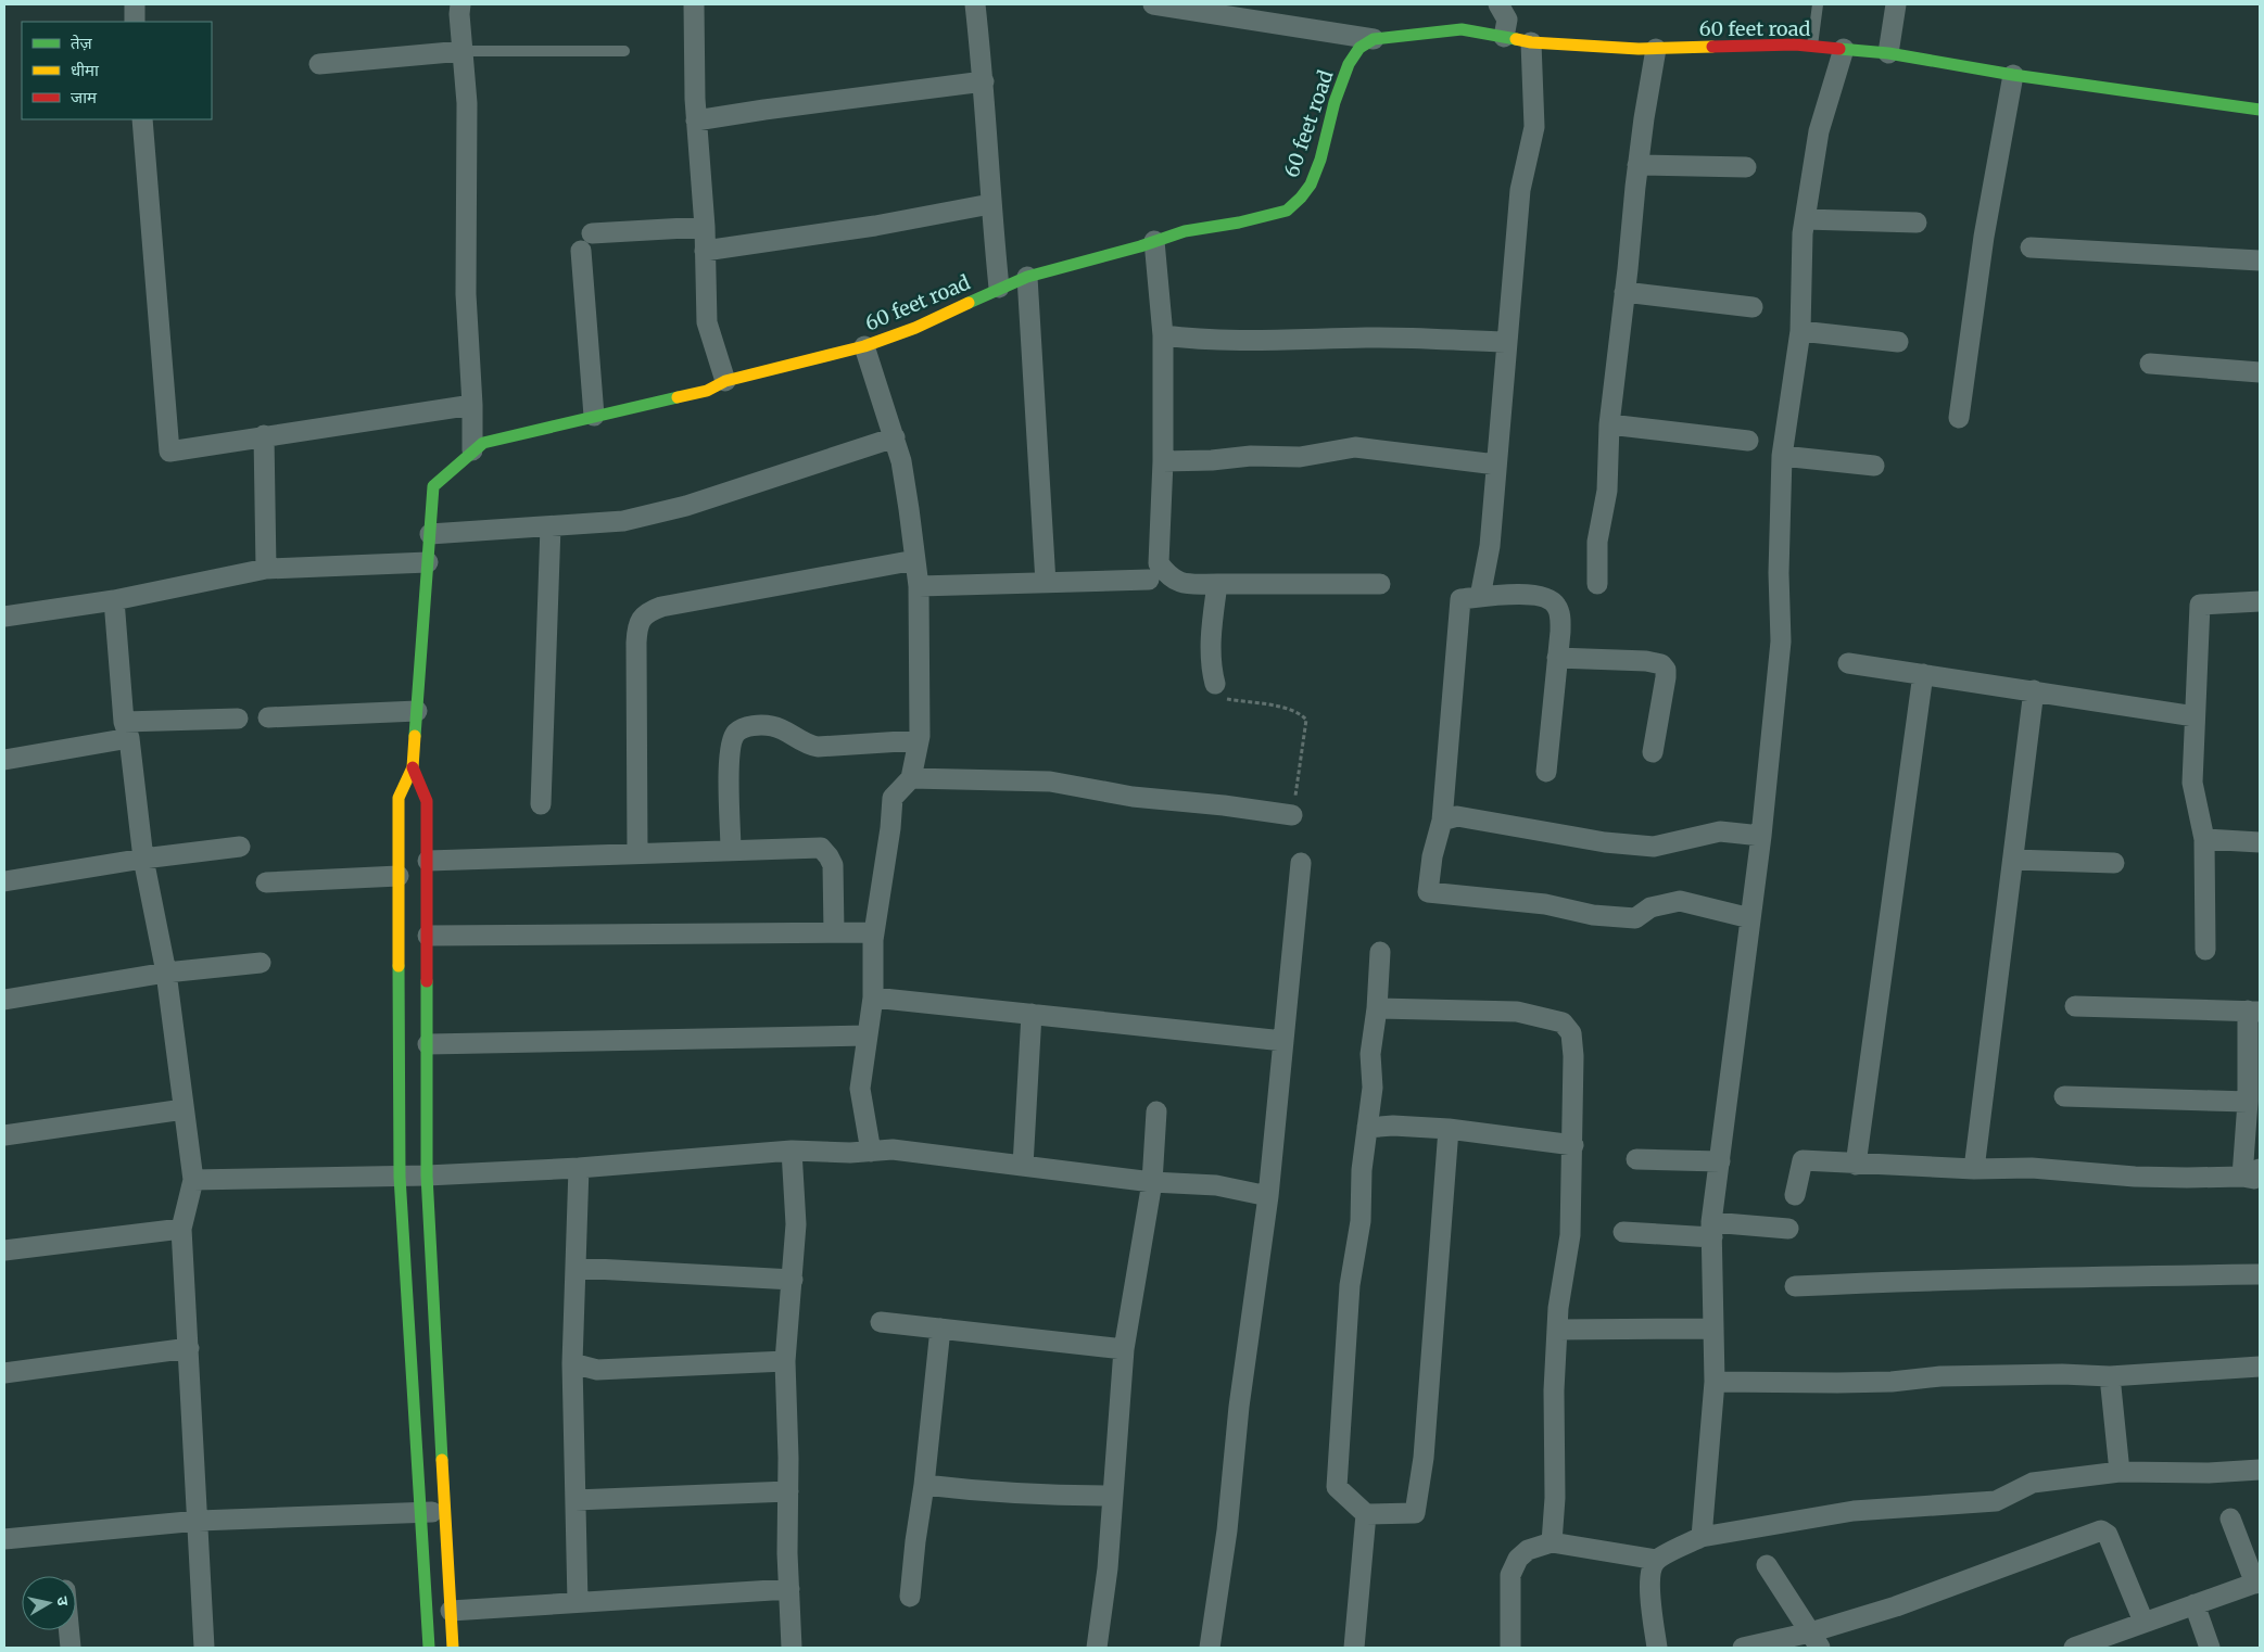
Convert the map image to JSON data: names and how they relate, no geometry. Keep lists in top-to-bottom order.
{
  "streets": {
    "street": ["60 feet road"]
  },
  "legend": ["तेज़", "धीमा", "जाम"],
  "north": "right"
}
